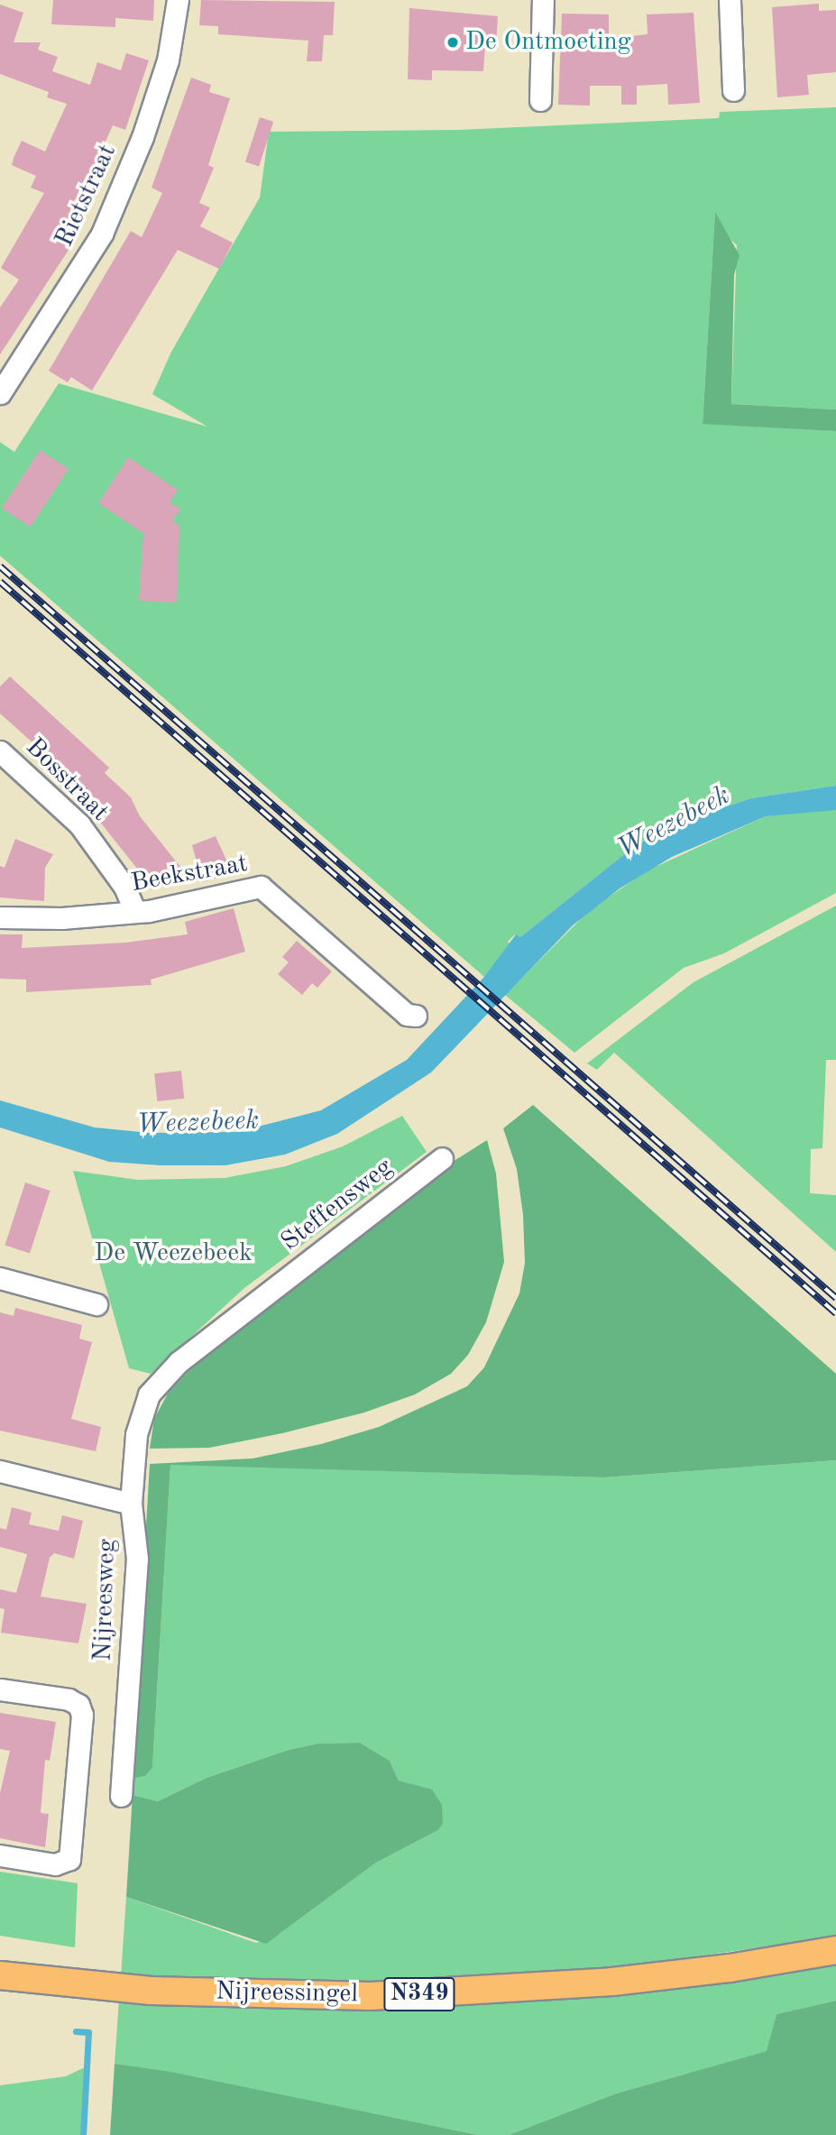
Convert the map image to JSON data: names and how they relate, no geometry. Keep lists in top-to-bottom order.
{
  "streets": {
    "main road": ["Nijreessingel", "N349"],
    "street": [
      "Rietstraat",
      "Bosstraat",
      "Beekstraat",
      "Steffensweg",
      "Nijreesweg"
    ]
  },
  "crossings": [
    ["Bosstraat", "Beekstraat"],
    ["Steffensweg", "Nijreesweg"]
  ],
  "water": ["Weezebeek"],
  "parks": ["De Weezebeek"],
  "places": ["De Ontmoeting"]
}
